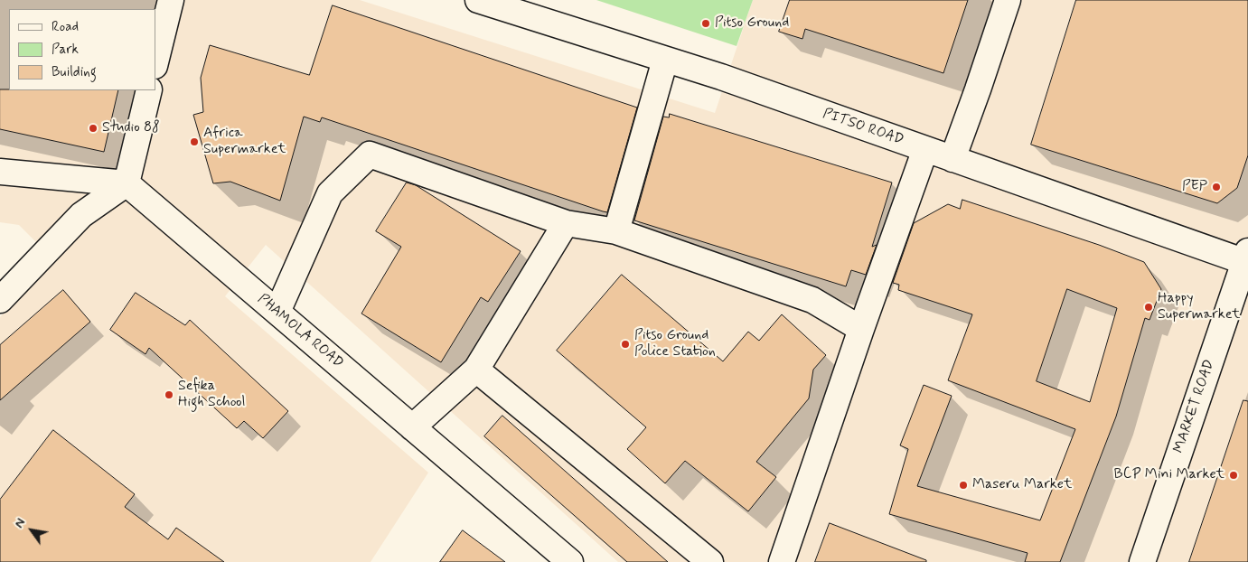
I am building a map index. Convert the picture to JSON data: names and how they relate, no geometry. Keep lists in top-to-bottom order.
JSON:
{
  "streets": {
    "street": ["PITSO ROAD", "PHAMOLA ROAD", "MARKET ROAD"]
  },
  "crossings": [
    ["PITSO ROAD", "MARKET ROAD"]
  ],
  "places": [
    "Pitso Ground",
    "Studio 88",
    "Africa Supermarket",
    "PEP",
    "Happy Supermarket",
    "Pitso Ground Police Station",
    "Sefika High School",
    "BCP Mini Market",
    "Maseru Market"
  ],
  "legend": ["Road", "Park", "Building"],
  "north": "top left"
}
